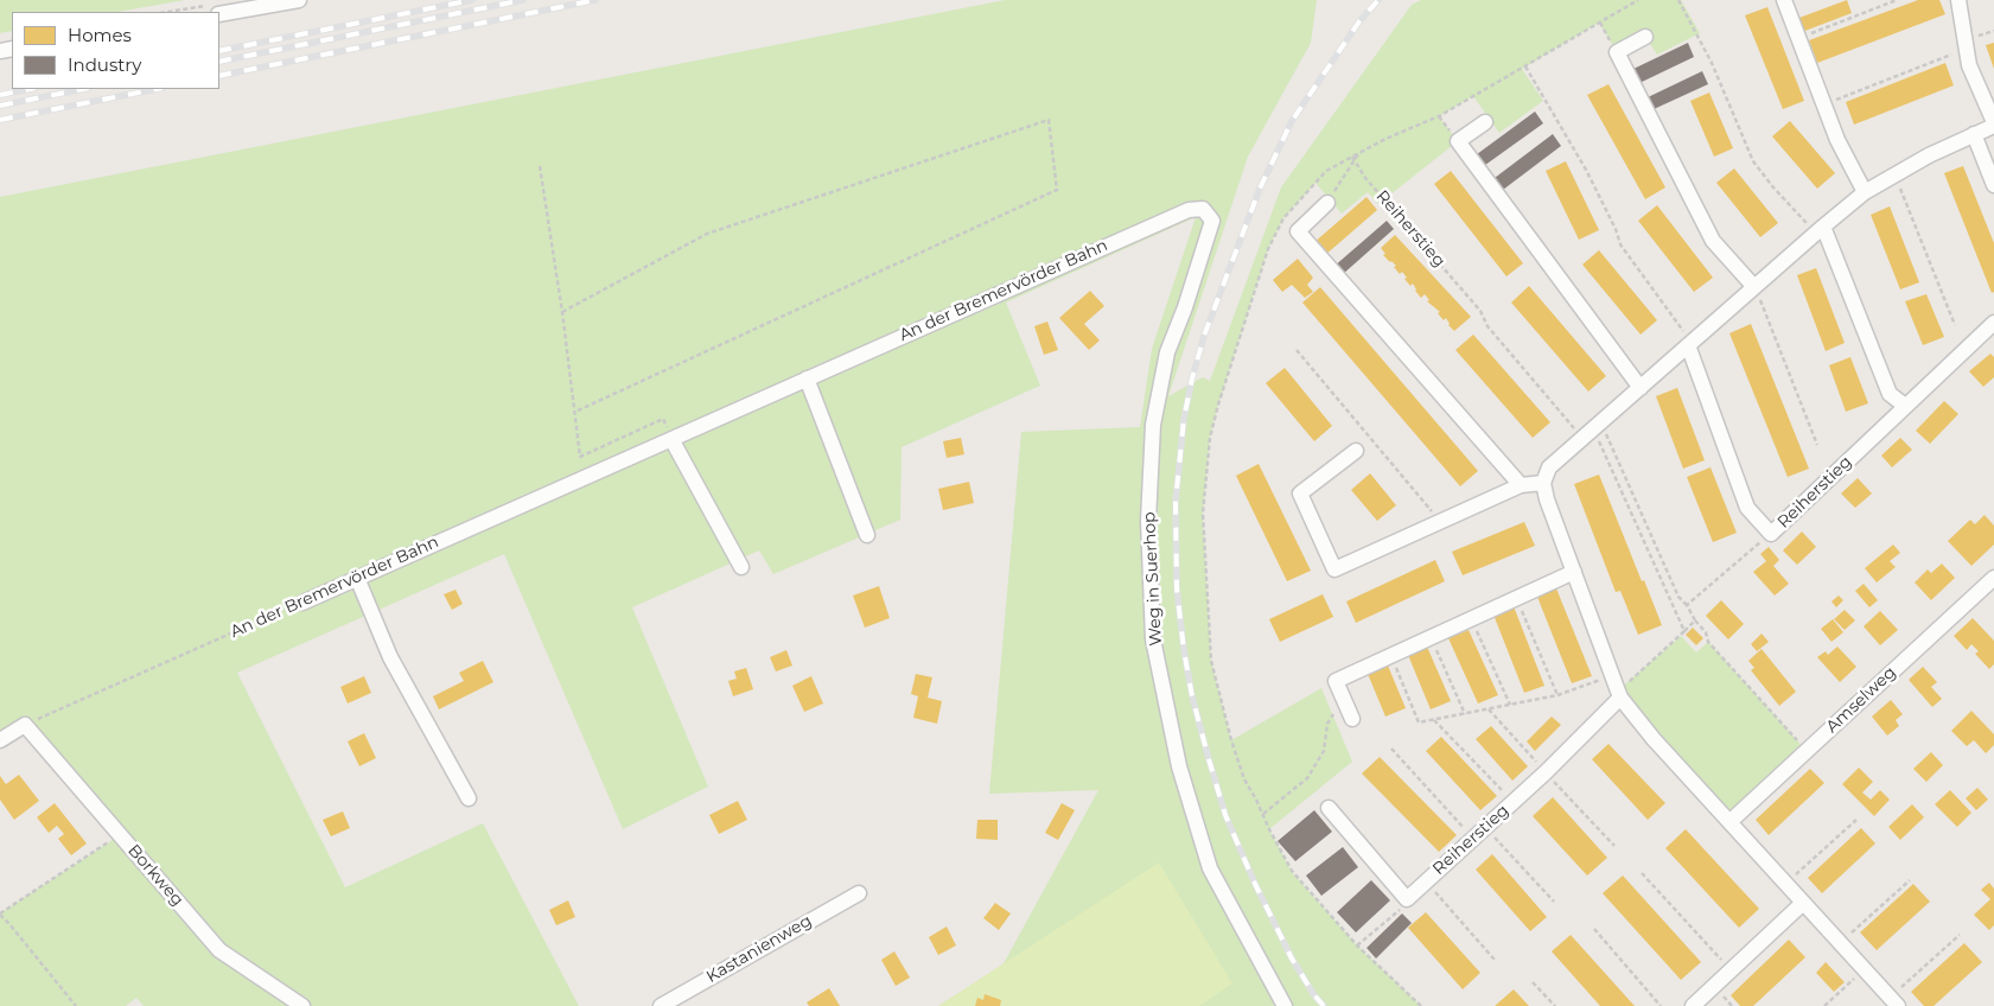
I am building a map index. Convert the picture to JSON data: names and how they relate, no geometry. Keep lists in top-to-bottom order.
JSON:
{
  "streets": {
    "street": [
      "Reiherstieg",
      "An der Bremervörder Bahn",
      "Weg in Suerhop",
      "Amselweg",
      "Borkweg",
      "Kastanienweg"
    ]
  },
  "crossings": [
    ["An der Bremervörder Bahn", "Weg in Suerhop"],
    ["An der Bremervörder Bahn", "Borkweg"]
  ],
  "legend": ["Homes", "Industry"]
}
